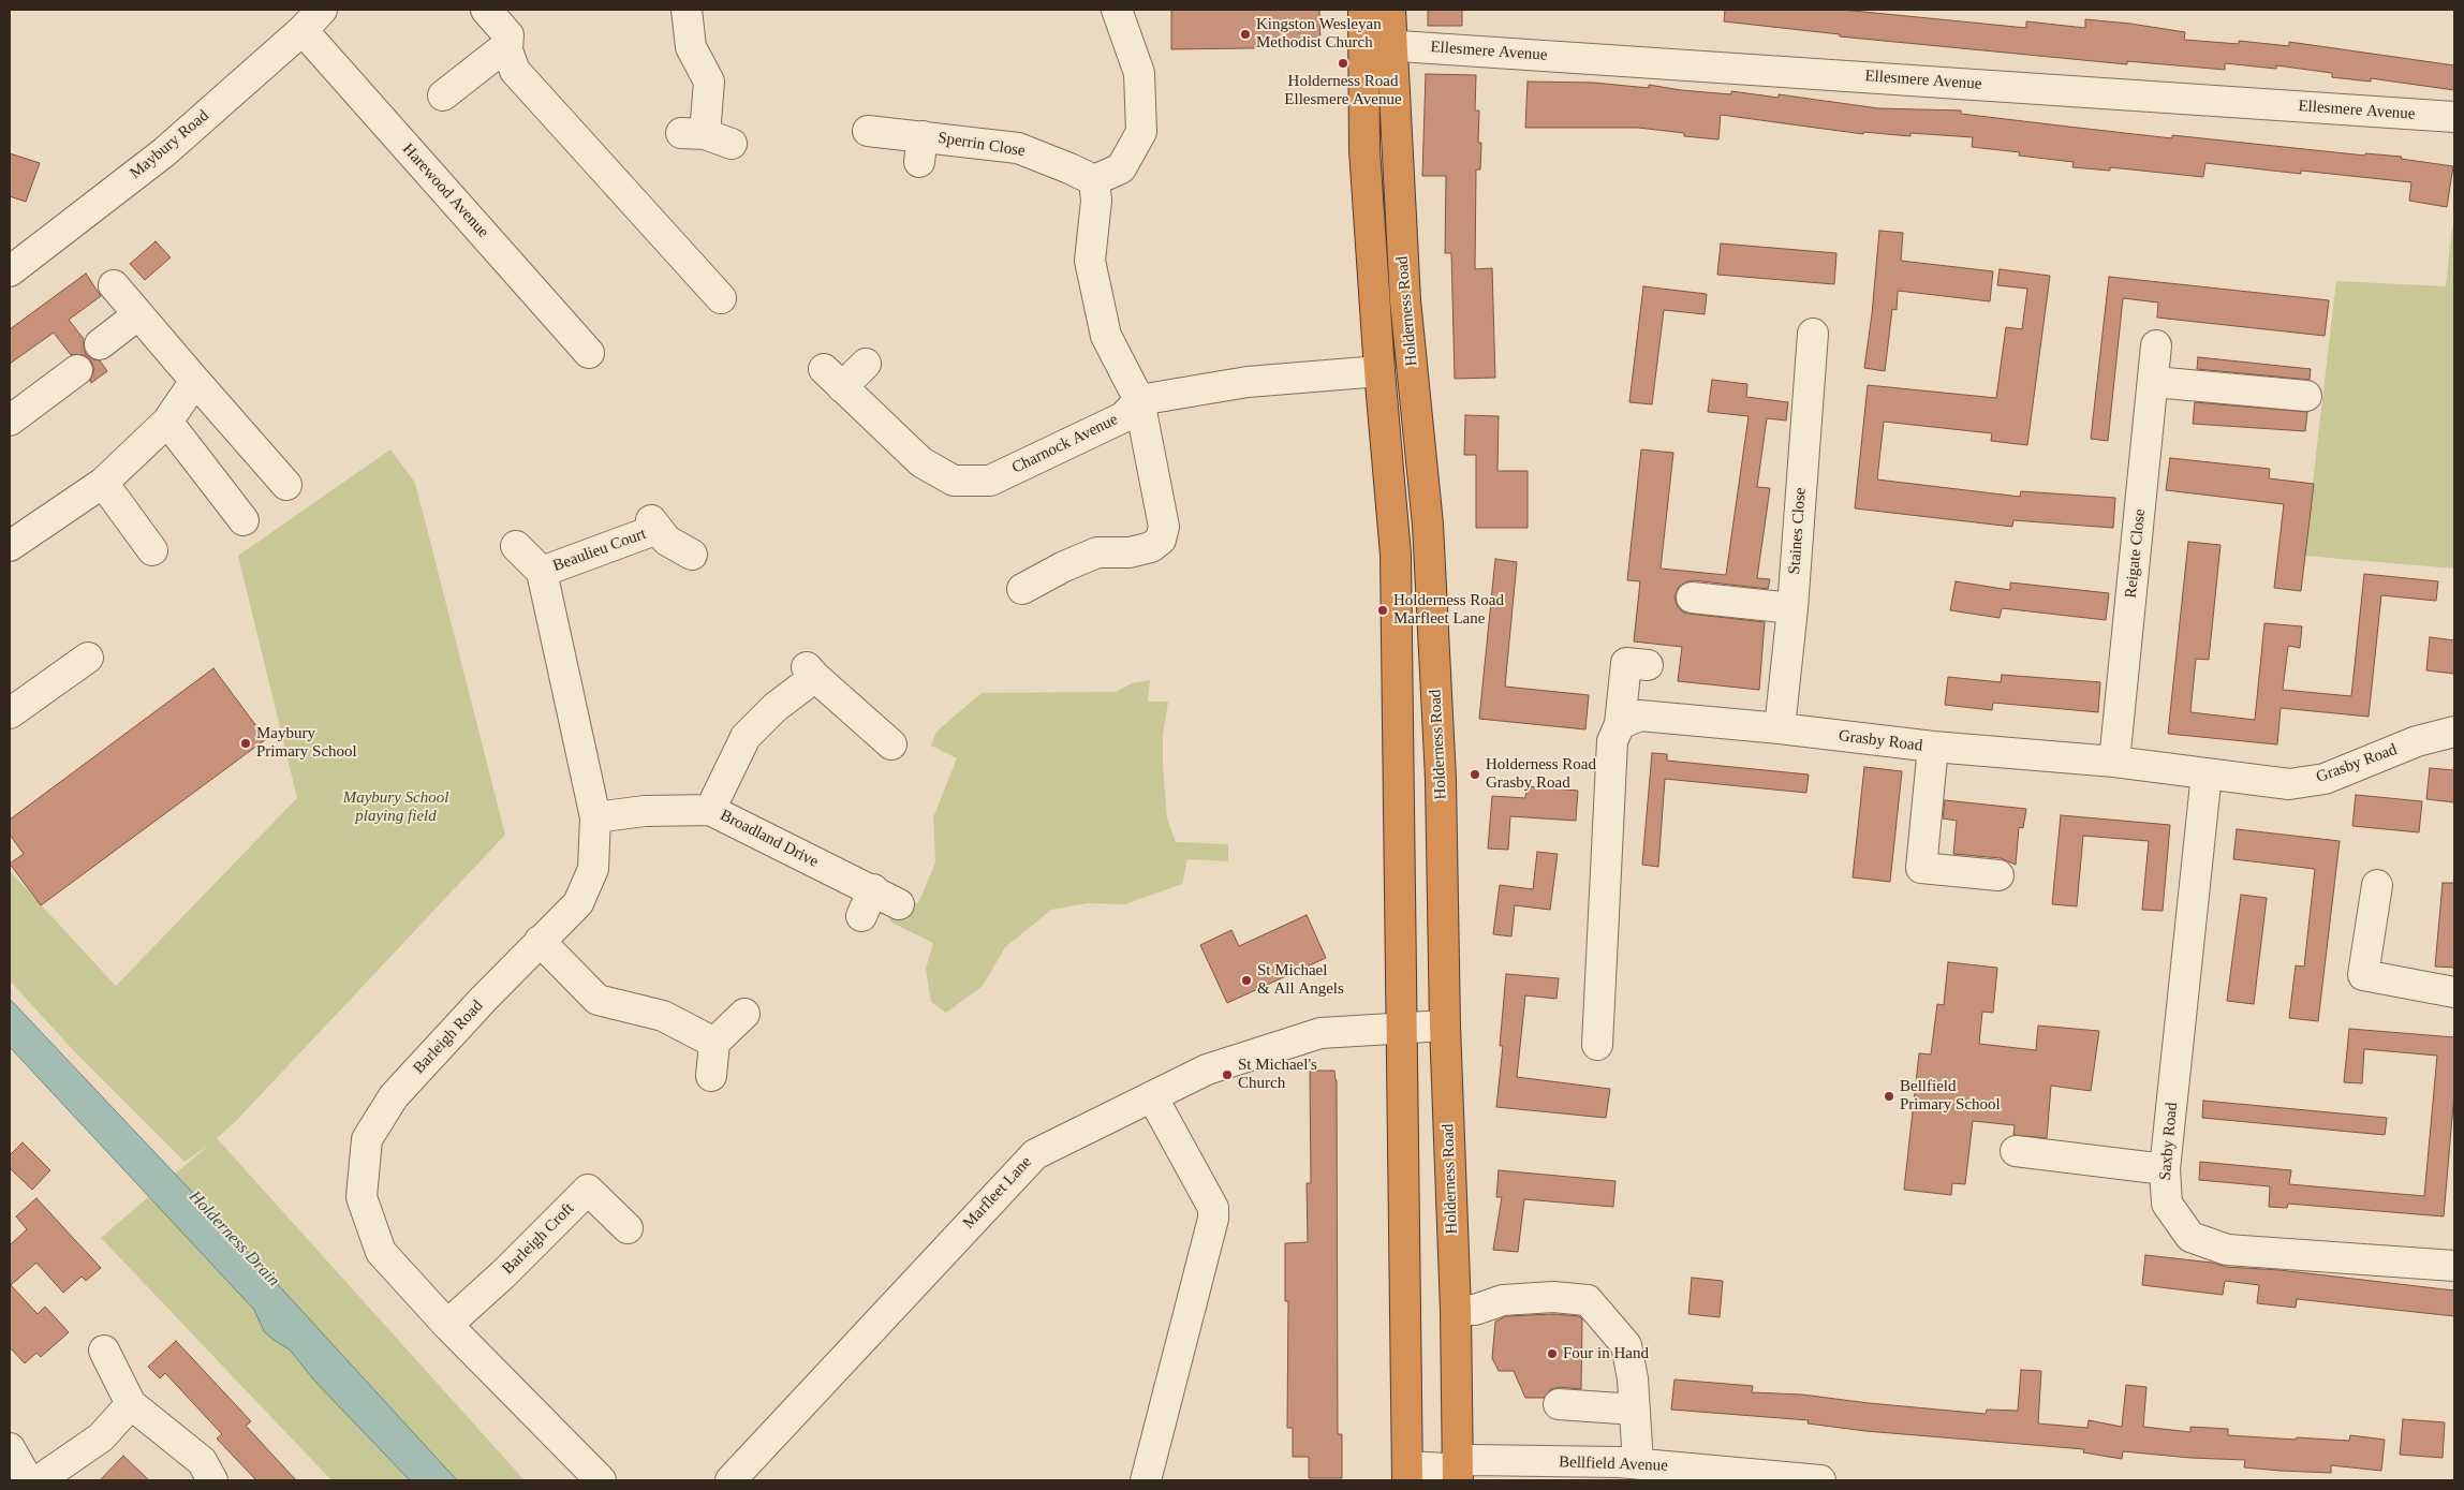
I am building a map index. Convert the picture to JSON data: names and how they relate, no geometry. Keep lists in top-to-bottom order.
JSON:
{
  "streets": {
    "highway": ["Holderness Road"],
    "street": [
      "Ellesmere Avenue",
      "Maybury Road",
      "Sperrin Close",
      "Harewood Avenue",
      "Charnock Avenue",
      "Staines Close",
      "Beaulieu Court",
      "Reigate Close",
      "Grasby Road",
      "Broadland Drive",
      "Barleigh Road",
      "Saxby Road",
      "Marfleet Lane",
      "Barleigh Croft",
      "Bellfield Avenue"
    ]
  },
  "crossings": [
    ["Ellesmere Avenue", "Holderness Road"],
    ["Maybury Road", "Harewood Avenue"],
    ["Holderness Road", "Marfleet Lane"],
    ["Holderness Road", "Bellfield Avenue"],
    ["Staines Close", "Grasby Road"],
    ["Beaulieu Court", "Barleigh Road"],
    ["Reigate Close", "Grasby Road"],
    ["Grasby Road", "Saxby Road"],
    ["Broadland Drive", "Barleigh Road"],
    ["Barleigh Road", "Barleigh Croft"]
  ],
  "water": ["Holderness Drain"],
  "parks": ["Maybury School playing field"],
  "places": [
    "Kingston Wesleyan Methodist Church",
    "Holderness Road Ellesmere Avenue",
    "Holderness Road Marfleet Lane",
    "Maybury Primary School",
    "Holderness Road Grasby Road",
    "St Michael & All Angels",
    "St Michael's Church",
    "Bellfield Primary School",
    "Four in Hand"
  ]
}
